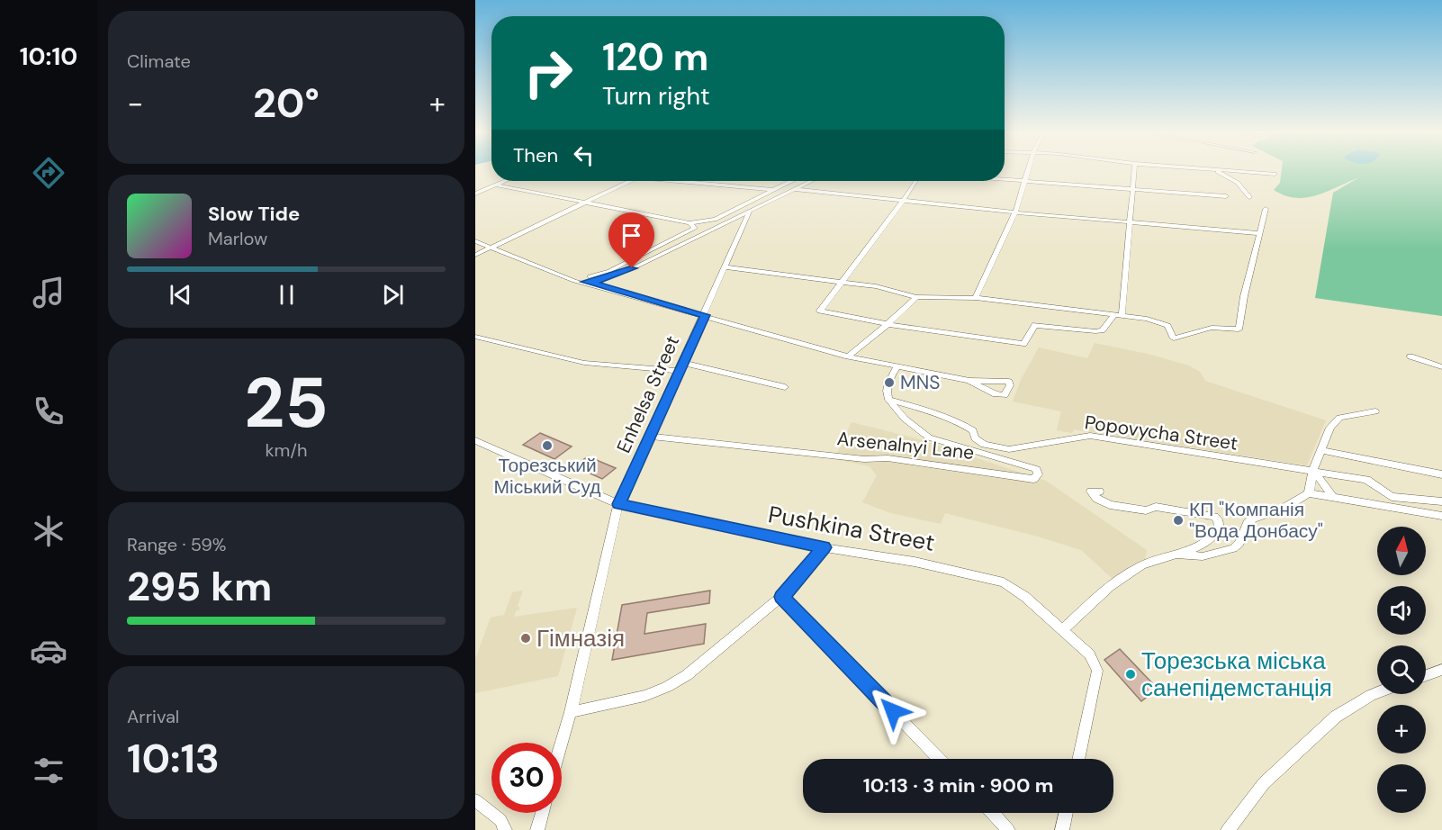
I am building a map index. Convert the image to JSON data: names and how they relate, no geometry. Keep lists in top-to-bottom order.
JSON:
{
  "streets": {
    "street": [
      "Enhelsa Street",
      "Popovycha Street",
      "Arsenalnyi Lane",
      "Pushkina Street"
    ]
  },
  "crossings": [
    ["Enhelsa Street", "Arsenalnyi Lane"],
    ["Enhelsa Street", "Pushkina Street"],
    ["Popovycha Street", "Arsenalnyi Lane"]
  ],
  "places": [
    "MNS",
    "Торезський Міський Суд",
    "КП \"Компанія \"Вода Донбасу\"",
    "Гімназія",
    "Торезська міська санепідемстанція"
  ],
  "north": "top",
  "page": {
    "tabs": "10:10",
    "tile": [
      "Climate",
      ["25", "km/h"],
      ["Range · 59%", "295 km"],
      ["Arrival", "10:13"]
    ],
    "turn": ["120 m", "Turn right"],
    "heat": ["−", "20°", "+"],
    "then": "Then",
    "song": ["Slow Tide", "Marlow"],
    "map_buttons": ["+", "−"],
    "limit": "30",
    "trip": "10:13 · 3 min · 900 m"
  }
}
